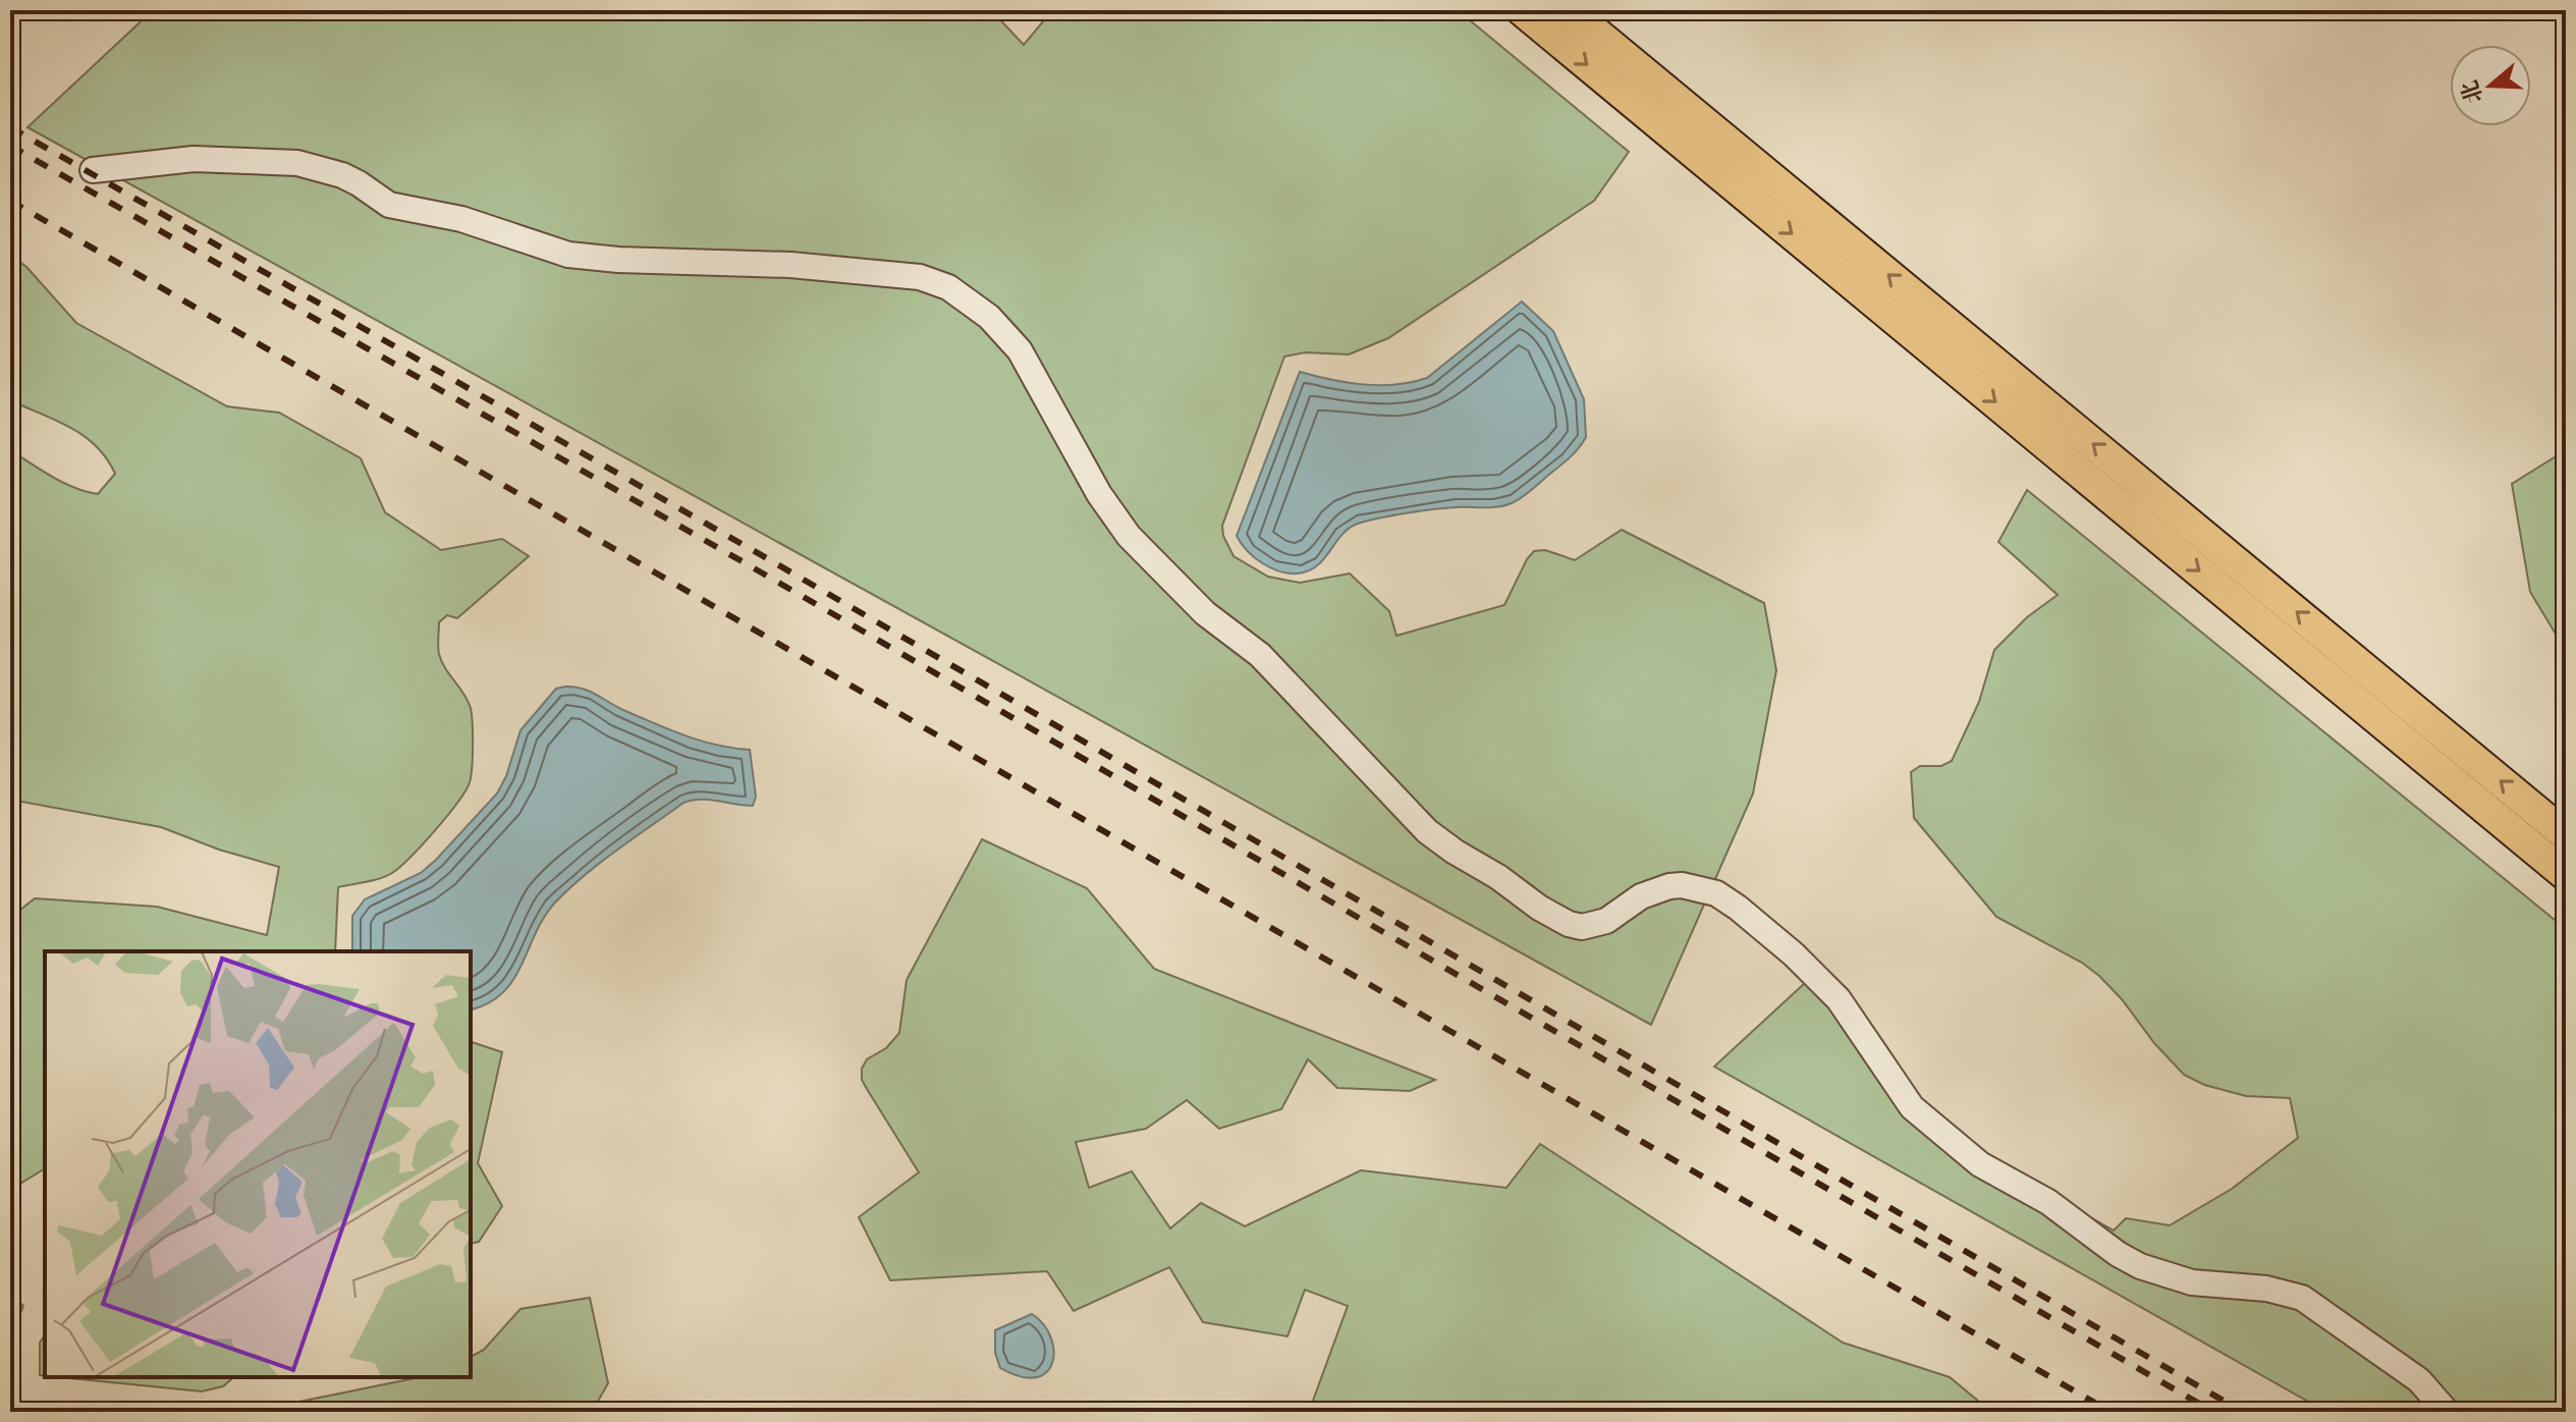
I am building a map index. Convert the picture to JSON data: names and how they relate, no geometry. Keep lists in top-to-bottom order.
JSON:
{
  "north": "left"
}
